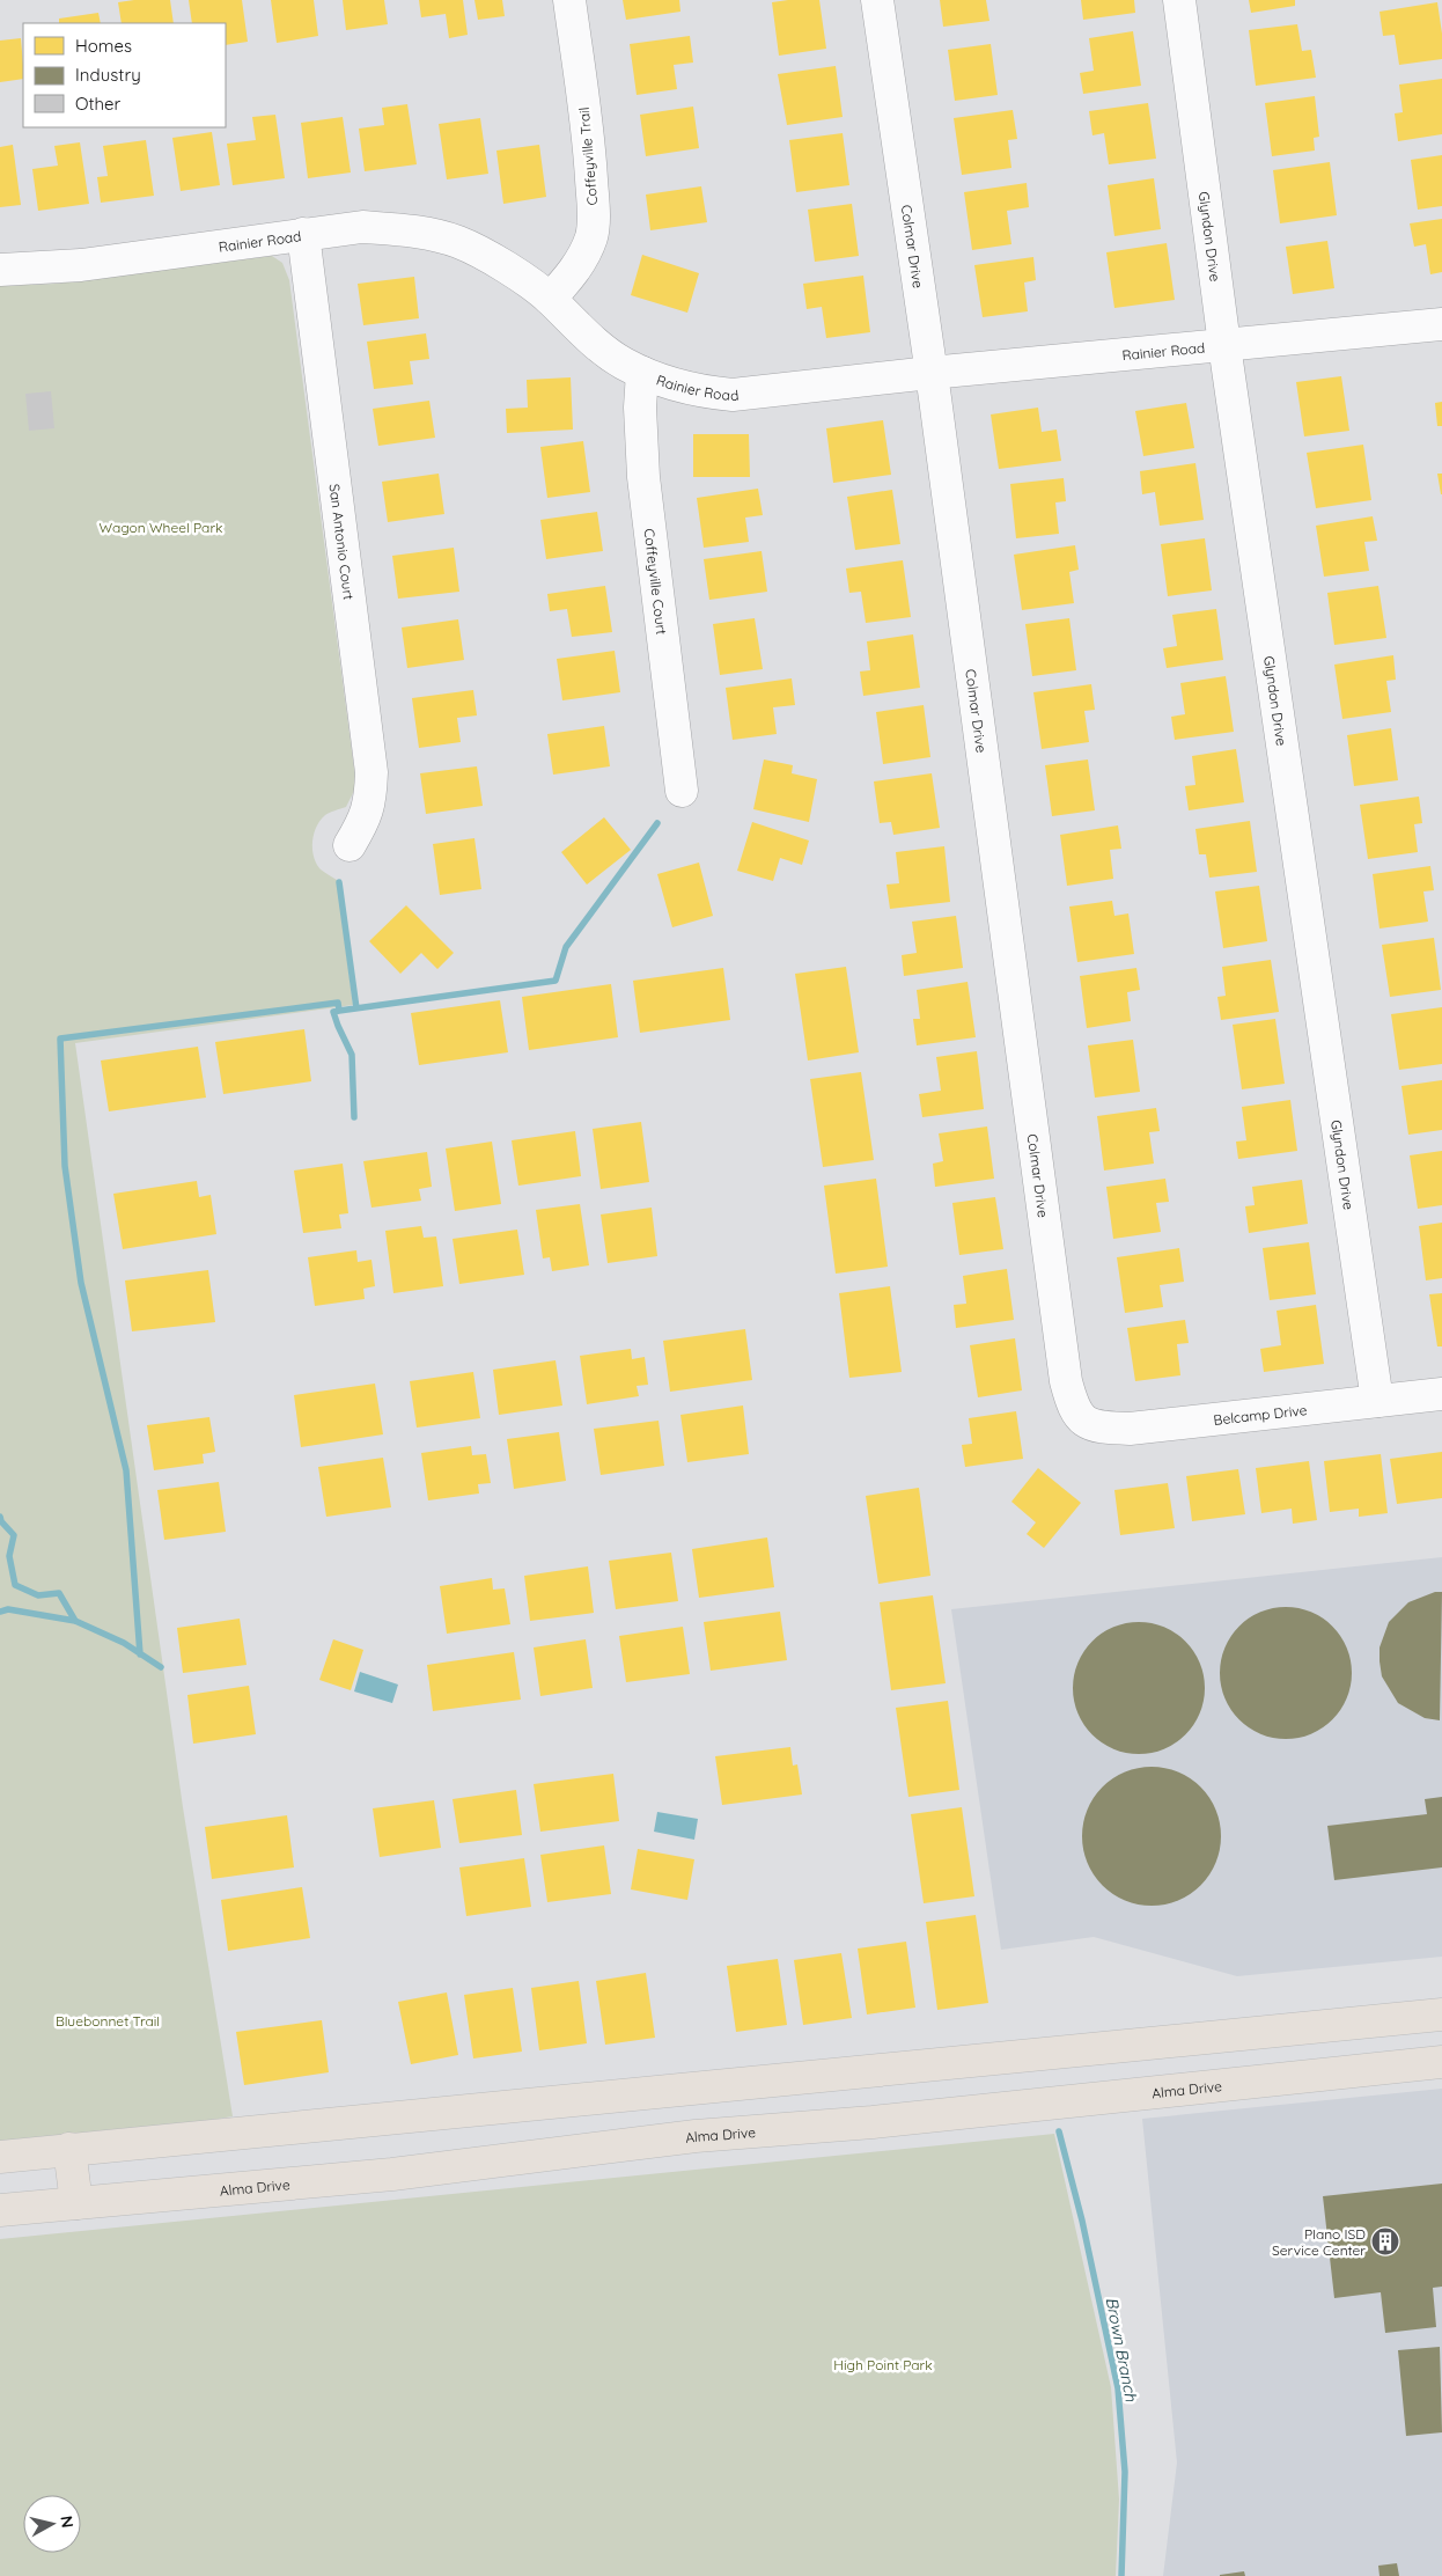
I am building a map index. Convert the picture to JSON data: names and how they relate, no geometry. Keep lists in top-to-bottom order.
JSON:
{
  "streets": {
    "main road": ["Alma Drive"],
    "street": [
      "Coffeyville Trail",
      "Glyndon Drive",
      "Rainier Road",
      "Colmar Drive",
      "San Antonio Court",
      "Coffeyville Court",
      "Belcamp Drive"
    ]
  },
  "crossings": [
    ["Coffeyville Trail", "Rainier Road"],
    ["Glyndon Drive", "Rainier Road"],
    ["Glyndon Drive", "Belcamp Drive"],
    ["Rainier Road", "Colmar Drive"],
    ["Rainier Road", "San Antonio Court"],
    ["Rainier Road", "Coffeyville Court"],
    ["Colmar Drive", "Belcamp Drive"]
  ],
  "water": ["Brown Branch"],
  "parks": ["Wagon Wheel Park", "Bluebonnet Trail", "High Point Park"],
  "places": {
    "building": ["Plano ISD Service Center"]
  },
  "legend": ["Homes", "Industry", "Other"],
  "north": "right"
}
